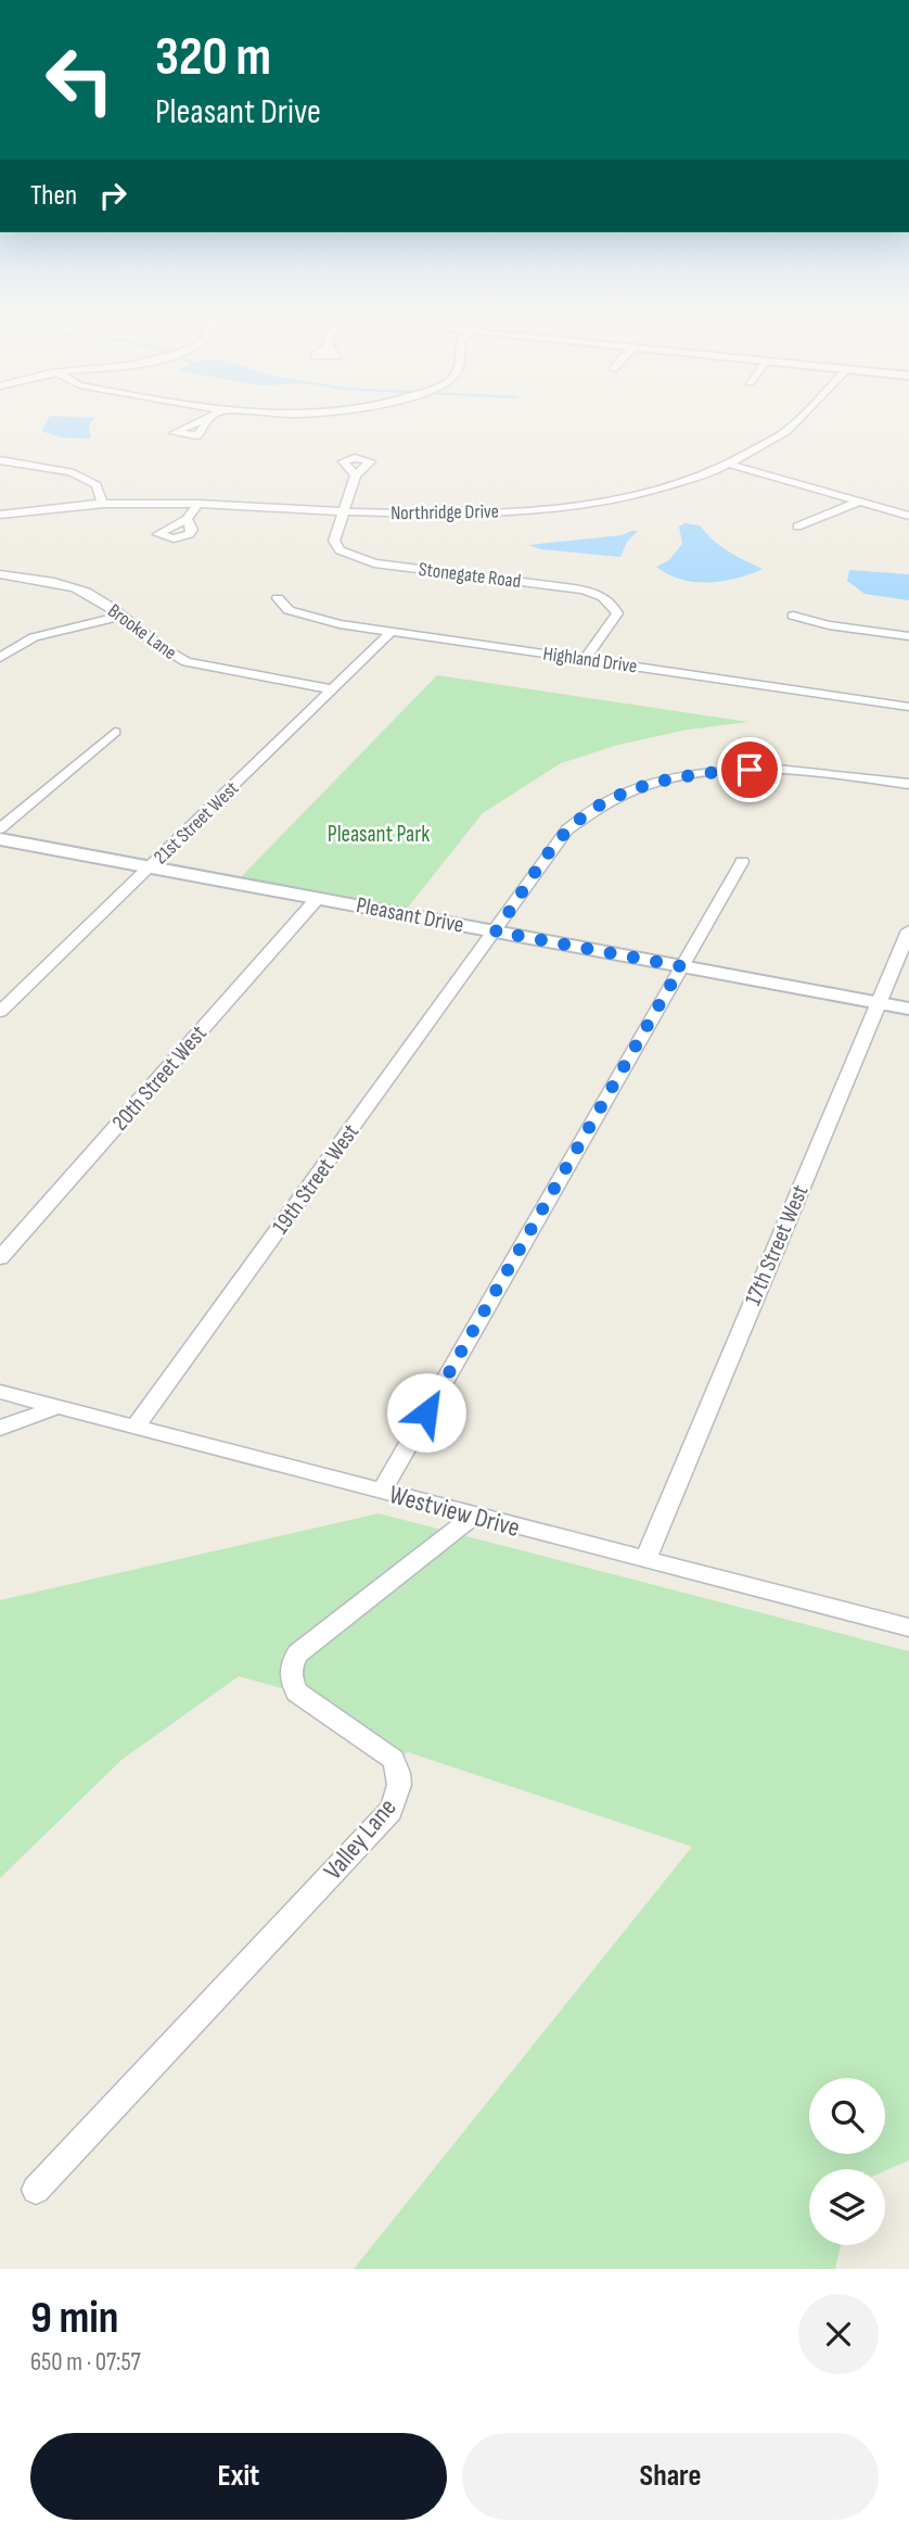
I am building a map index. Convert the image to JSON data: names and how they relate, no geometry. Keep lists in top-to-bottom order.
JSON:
{
  "streets": {
    "street": [
      "Northridge Drive",
      "Stonegate Road",
      "Brooke Lane",
      "Highland Drive",
      "21st Street West",
      "Pleasant Drive",
      "20th Street West",
      "19th Street West",
      "17th Street West",
      "Westview Drive",
      "Valley Lane"
    ]
  },
  "crossings": [
    ["Northridge Drive", "Stonegate Road"],
    ["Stonegate Road", "Highland Drive"],
    ["Brooke Lane", "21st Street West"],
    ["Highland Drive", "21st Street West"],
    ["21st Street West", "Pleasant Drive"],
    ["Pleasant Drive", "20th Street West"],
    ["Pleasant Drive", "19th Street West"],
    ["Pleasant Drive", "17th Street West"],
    ["19th Street West", "Westview Drive"],
    ["17th Street West", "Westview Drive"],
    ["Westview Drive", "Valley Lane"]
  ],
  "parks": ["Pleasant Park"],
  "page": {
    "turn": ["320 m", "Pleasant Drive"],
    "then": "Then",
    "heading": ["9 min", "650 m · 07:57"],
    "buttons": ["Exit", "Share"]
  }
}
